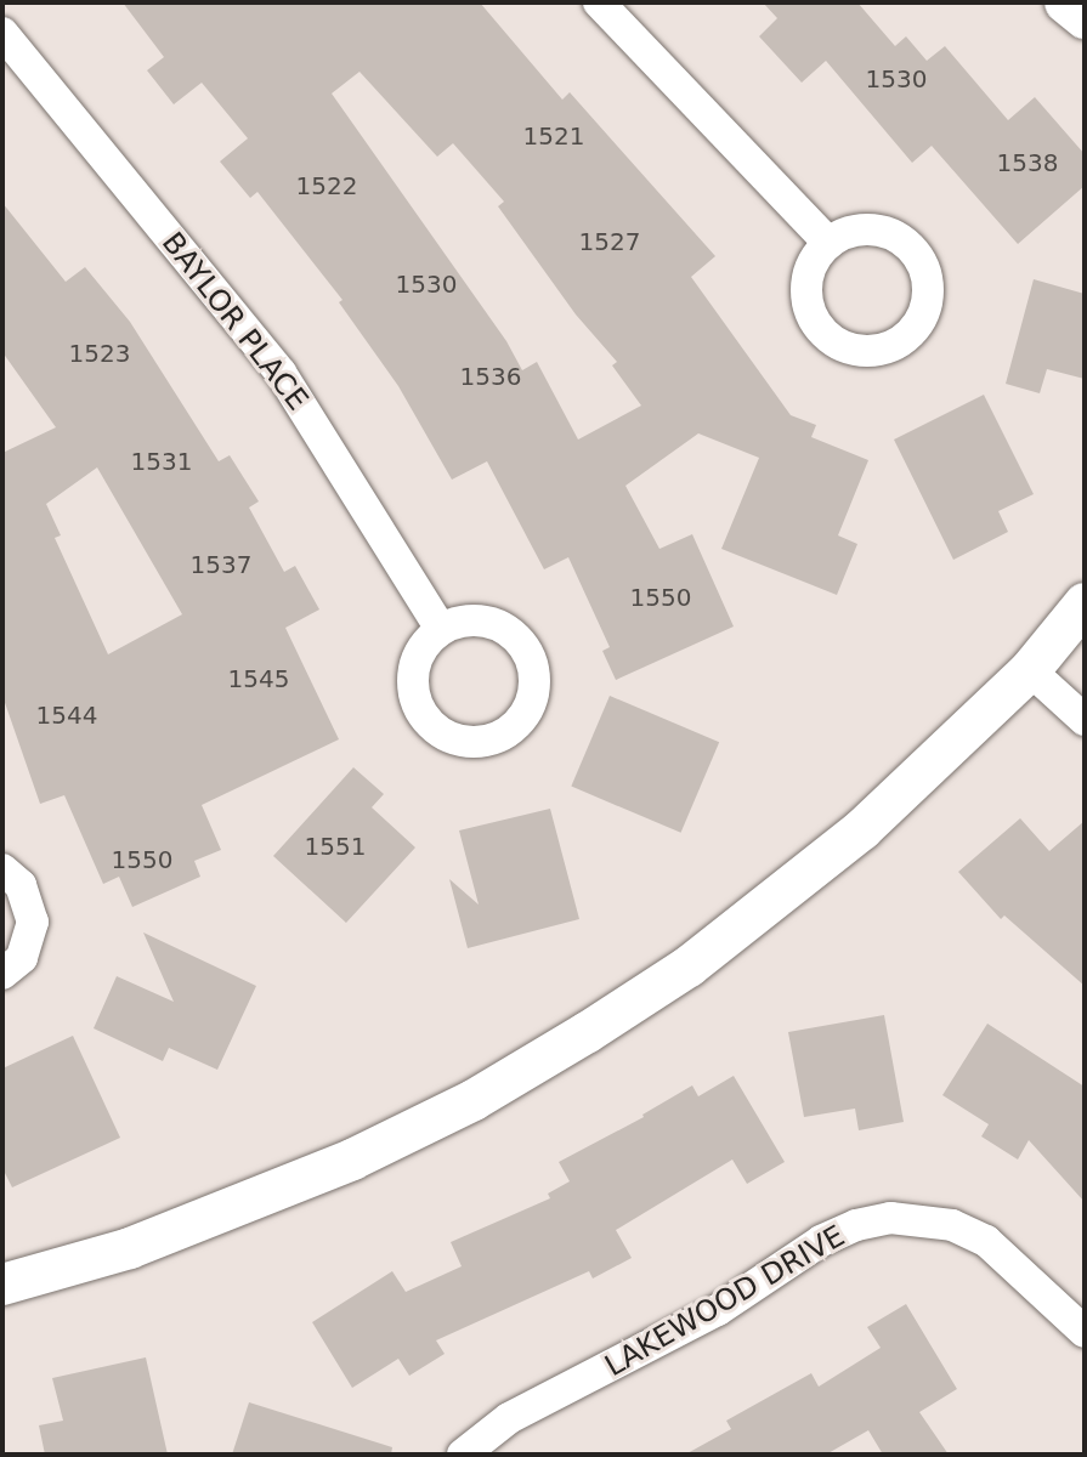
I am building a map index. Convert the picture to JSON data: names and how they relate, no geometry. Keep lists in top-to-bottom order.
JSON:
{
  "streets": {
    "street": ["BAYLOR PLACE", "LAKEWOOD DRIVE"]
  },
  "house_numbers": [
    "1530",
    "1521",
    "1538",
    "1522",
    "1527",
    "1530",
    "1523",
    "1536",
    "1531",
    "1537",
    "1550",
    "1545",
    "1544",
    "1551",
    "1550"
  ]
}
